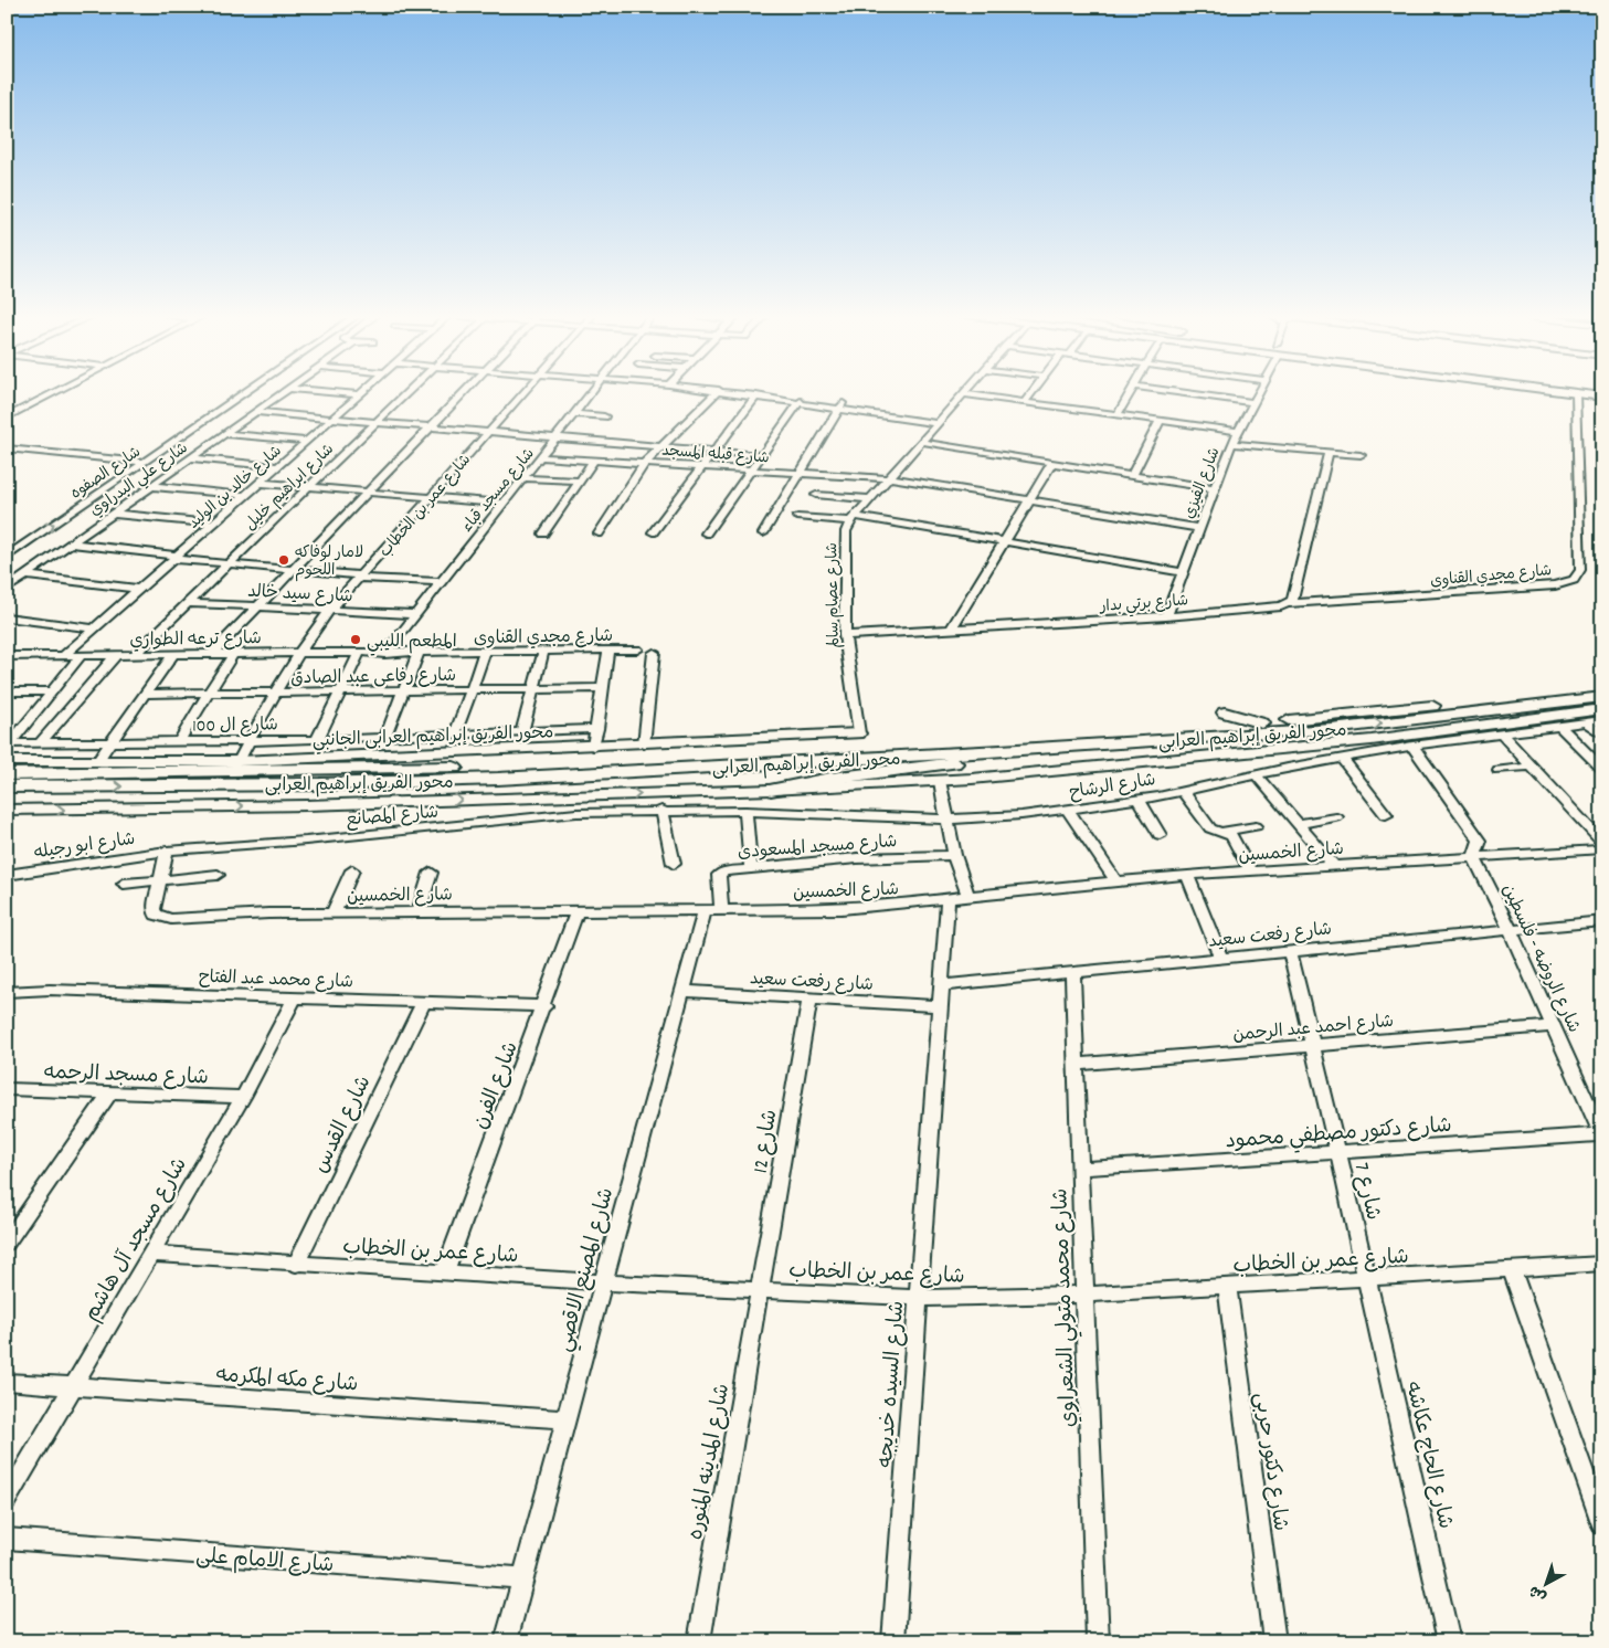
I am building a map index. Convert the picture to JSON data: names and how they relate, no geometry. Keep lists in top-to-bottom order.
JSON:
{
  "streets": {
    "main road": ["محور الفريق إبراهيم العرابى"],
    "street": [
      "شارع قبله المسجد",
      "شارع الصفوه",
      "شارع علي البدراوي",
      "شارع الفيزي",
      "شارع خالد بن الوليد",
      "شارع ابراهيم خليل",
      "شارع مسجد قباء",
      "شارع عمر بن الخطاب",
      "شارع مجدي القناوى",
      "شارع سيد خالد",
      "شارع عصام سالم",
      "شارع برتي بدار",
      "شارع ترعه الطواري",
      "شارع رفاعى عبد الصادق",
      "شارع ال 100",
      "محور الفريق إبراهيم العرابى الجانبي",
      "شارع الرشاح",
      "شارع المصانع",
      "شارع ابو رجيله",
      "شارع مسجد المسعودى",
      "شارع الخمسين",
      "شارع رفعت سعيد",
      "شارع الروضه - فلسطين",
      "شارع محمد عبد الفتاح",
      "شارع احمد عبد الرحمن",
      "شارع مسجد الرحمه",
      "شارع الفرن",
      "شارع القدس",
      "شارع دكتور مصطفي محمود",
      "شارع 12",
      "شارع 7",
      "شارع مسجد آل هاشم",
      "شارع المصنع الاقصي",
      "شارع محمد متولي الشعراوي",
      "شارع مكه المكرمه",
      "شارع السيده خديجه",
      "شارع الحاج عكاشه",
      "شارع المدينه المنوره",
      "شارع دكتور حربى",
      "شارع الامام على"
    ]
  },
  "crossings": [
    ["شارع قبله المسجد", "شارع الفيزي"],
    ["شارع قبله المسجد", "شارع مسجد قباء"],
    ["شارع الفيزي", "شارع برتي بدار"],
    ["شارع خالد بن الوليد", "شارع ترعه الطواري"],
    ["شارع ابراهيم خليل", "شارع سيد خالد"],
    ["شارع ابراهيم خليل", "شارع ترعه الطواري"],
    ["شارع مسجد قباء", "شارع مجدي القناوى"],
    ["شارع مسجد قباء", "شارع سيد خالد"],
    ["شارع مسجد قباء", "شارع ترعه الطواري"],
    ["شارع عمر بن الخطاب", "شارع سيد خالد"],
    ["شارع عمر بن الخطاب", "شارع ترعه الطواري"],
    ["شارع عمر بن الخطاب", "شارع رفاعى عبد الصادق"],
    ["شارع عمر بن الخطاب", "شارع ال 100"],
    ["شارع عمر بن الخطاب", "محور الفريق إبراهيم العرابى الجانبي"],
    ["شارع عمر بن الخطاب", "محور الفريق إبراهيم العرابى"],
    ["شارع عمر بن الخطاب", "شارع الفرن"],
    ["شارع عمر بن الخطاب", "شارع القدس"],
    ["شارع عمر بن الخطاب", "شارع 12"],
    ["شارع عمر بن الخطاب", "شارع 7"],
    ["شارع عمر بن الخطاب", "شارع مسجد آل هاشم"],
    ["شارع عمر بن الخطاب", "شارع المصنع الاقصي"],
    ["شارع عمر بن الخطاب", "شارع محمد متولي الشعراوي"],
    ["شارع عمر بن الخطاب", "شارع السيده خديجه"],
    ["شارع عمر بن الخطاب", "شارع الحاج عكاشه"],
    ["شارع عمر بن الخطاب", "شارع المدينه المنوره"],
    ["شارع عمر بن الخطاب", "شارع دكتور حربى"],
    ["شارع مجدي القناوى", "شارع برتي بدار"],
    ["شارع مجدي القناوى", "شارع ترعه الطواري"],
    ["شارع عصام سالم", "شارع برتي بدار"],
    ["شارع عصام سالم", "محور الفريق إبراهيم العرابى الجانبي"],
    ["محور الفريق إبراهيم العرابى الجانبي", "محور الفريق إبراهيم العرابى"],
    ["شارع الرشاح", "شارع المصانع"],
    ["شارع المصانع", "شارع ابو رجيله"],
    ["شارع المصانع", "شارع الخمسين"],
    ["شارع ابو رجيله", "شارع الخمسين"],
    ["شارع مسجد المسعودى", "شارع الخمسين"],
    ["شارع مسجد المسعودى", "شارع المصنع الاقصي"],
    ["شارع الخمسين", "شارع الروضه - فلسطين"],
    ["شارع الخمسين", "شارع الفرن"],
    ["شارع الخمسين", "شارع المصنع الاقصي"],
    ["شارع الخمسين", "شارع السيده خديجه"],
    ["شارع رفعت سعيد", "شارع الروضه - فلسطين"],
    ["شارع رفعت سعيد", "شارع 12"],
    ["شارع رفعت سعيد", "شارع 7"],
    ["شارع رفعت سعيد", "شارع المصنع الاقصي"],
    ["شارع رفعت سعيد", "شارع محمد متولي الشعراوي"],
    ["شارع رفعت سعيد", "شارع السيده خديجه"],
    ["شارع الروضه - فلسطين", "شارع احمد عبد الرحمن"],
    ["شارع الروضه - فلسطين", "شارع دكتور مصطفي محمود"],
    ["شارع محمد عبد الفتاح", "شارع الفرن"],
    ["شارع محمد عبد الفتاح", "شارع القدس"],
    ["شارع محمد عبد الفتاح", "شارع مسجد آل هاشم"],
    ["شارع احمد عبد الرحمن", "شارع 7"],
    ["شارع احمد عبد الرحمن", "شارع محمد متولي الشعراوي"],
    ["شارع مسجد الرحمه", "شارع مسجد آل هاشم"],
    ["شارع دكتور مصطفي محمود", "شارع 7"],
    ["شارع دكتور مصطفي محمود", "شارع محمد متولي الشعراوي"],
    ["شارع 12", "شارع المدينه المنوره"],
    ["شارع 7", "شارع الحاج عكاشه"],
    ["شارع مسجد آل هاشم", "شارع مكه المكرمه"],
    ["شارع المصنع الاقصي", "شارع مكه المكرمه"],
    ["شارع المصنع الاقصي", "شارع الامام على"]
  ],
  "places": ["لامار لوفاكه اللحوم", "المطعم الليبي"],
  "north": "bottom left"
}
